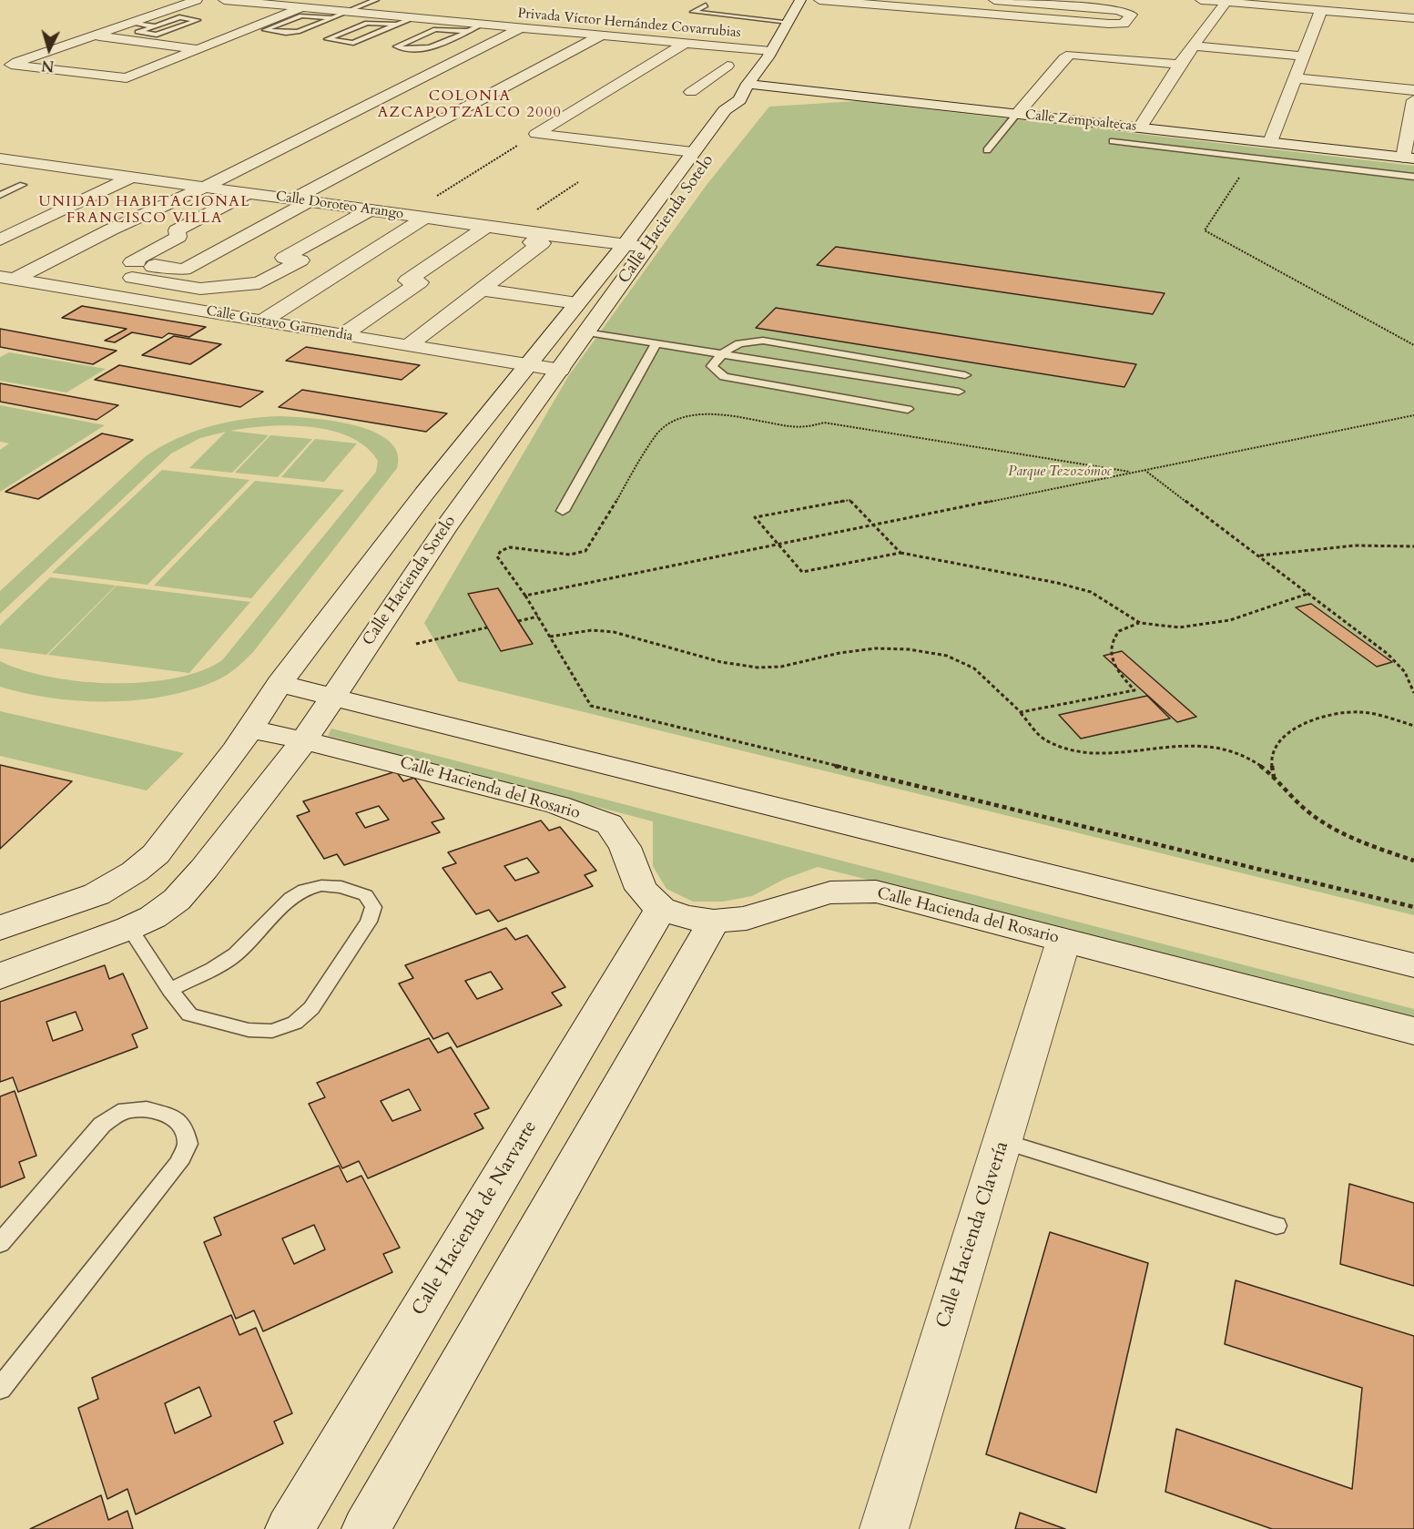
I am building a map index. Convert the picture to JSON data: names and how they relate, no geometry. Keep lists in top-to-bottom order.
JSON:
{
  "streets": {
    "street": [
      "Privada Víctor Hernández Covarrubias",
      "Calle Zempoaltecas",
      "Calle Doroteo Arango",
      "Calle Hacienda Sotelo",
      "Calle Gustavo Garmendia",
      "Calle Hacienda del Rosario",
      "Calle Hacienda de Narvarte",
      "Calle Hacienda Clavería"
    ]
  },
  "crossings": [
    ["Privada Víctor Hernández Covarrubias", "Calle Hacienda Sotelo"],
    ["Calle Zempoaltecas", "Calle Hacienda Sotelo"],
    ["Calle Doroteo Arango", "Calle Hacienda Sotelo"],
    ["Calle Hacienda Sotelo", "Calle Gustavo Garmendia"],
    ["Calle Hacienda Sotelo", "Calle Hacienda del Rosario"],
    ["Calle Hacienda del Rosario", "Calle Hacienda de Narvarte"],
    ["Calle Hacienda del Rosario", "Calle Hacienda Clavería"]
  ],
  "districts": ["COLONIA AZCAPOTZALCO 2000", "UNIDAD HABITACIONAL FRANCISCO VILLA"],
  "parks": ["Parque Tezozómoc"],
  "north": "bottom"
}
